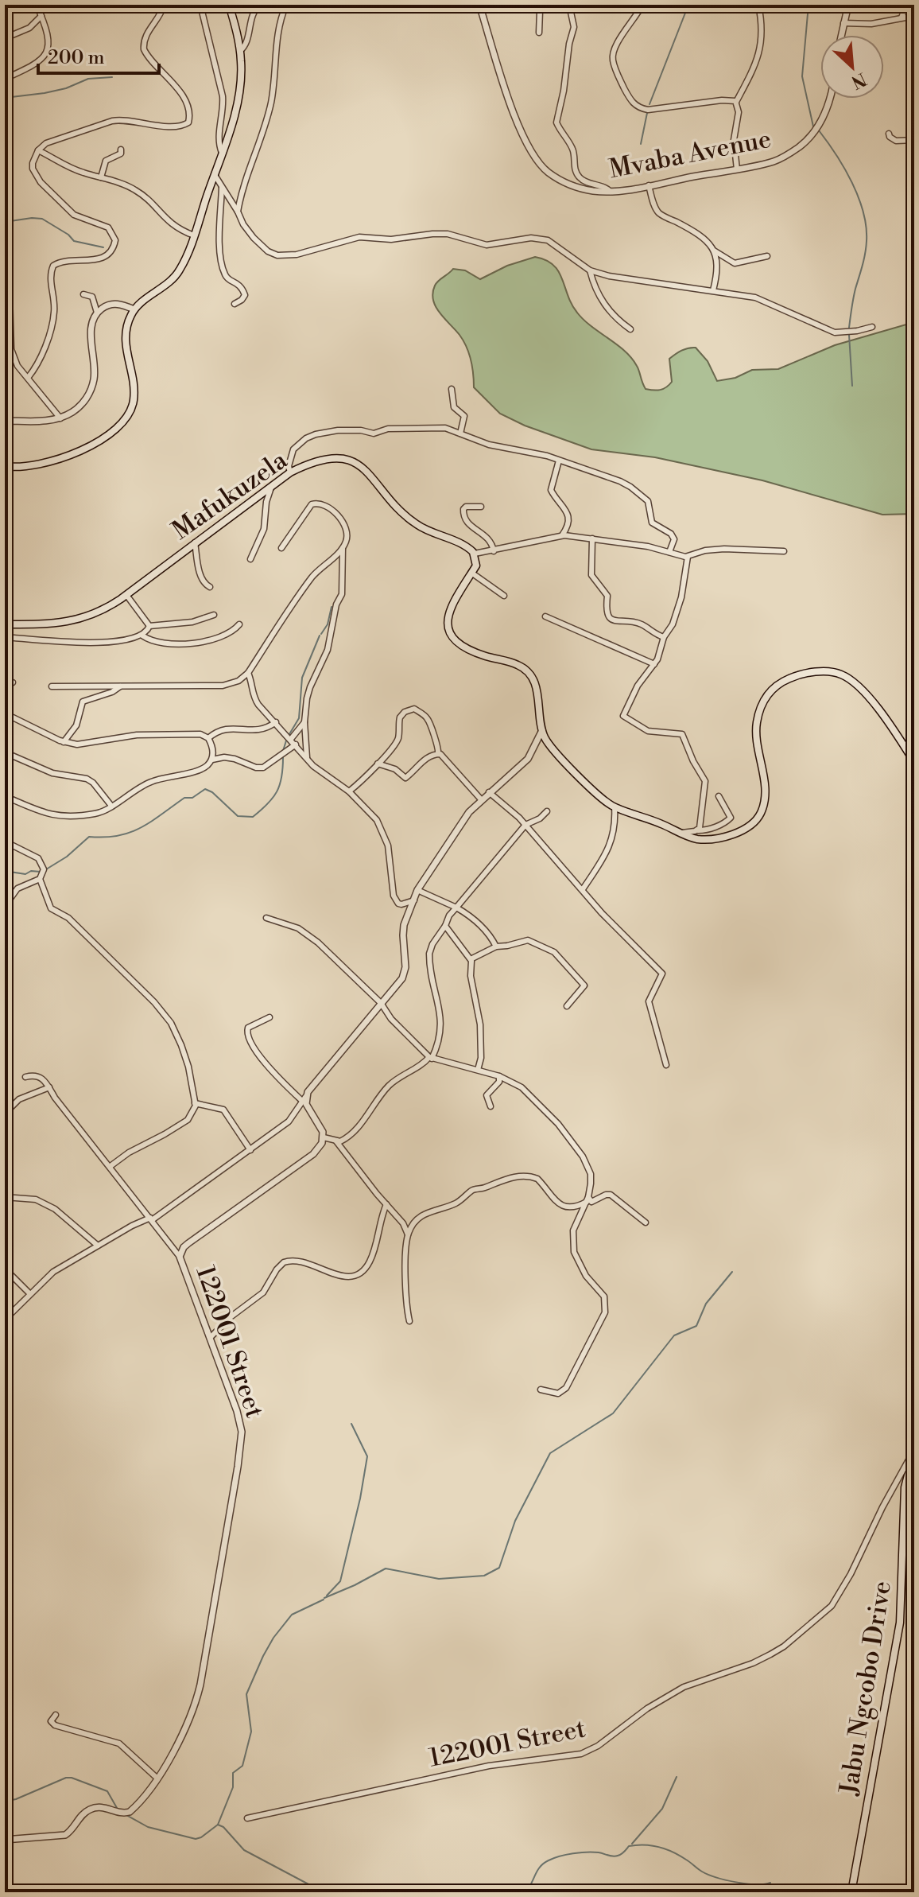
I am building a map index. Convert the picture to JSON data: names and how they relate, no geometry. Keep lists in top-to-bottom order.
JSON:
{
  "streets": {
    "main road": ["Mafukuzela", "Jabu Ngcobo Drive"],
    "street": ["Mvaba Avenue", "122001 Street"]
  },
  "crossings": [
    ["122001 Street", "Jabu Ngcobo Drive"]
  ],
  "scale_bar": "200 m",
  "north": "bottom right"
}
